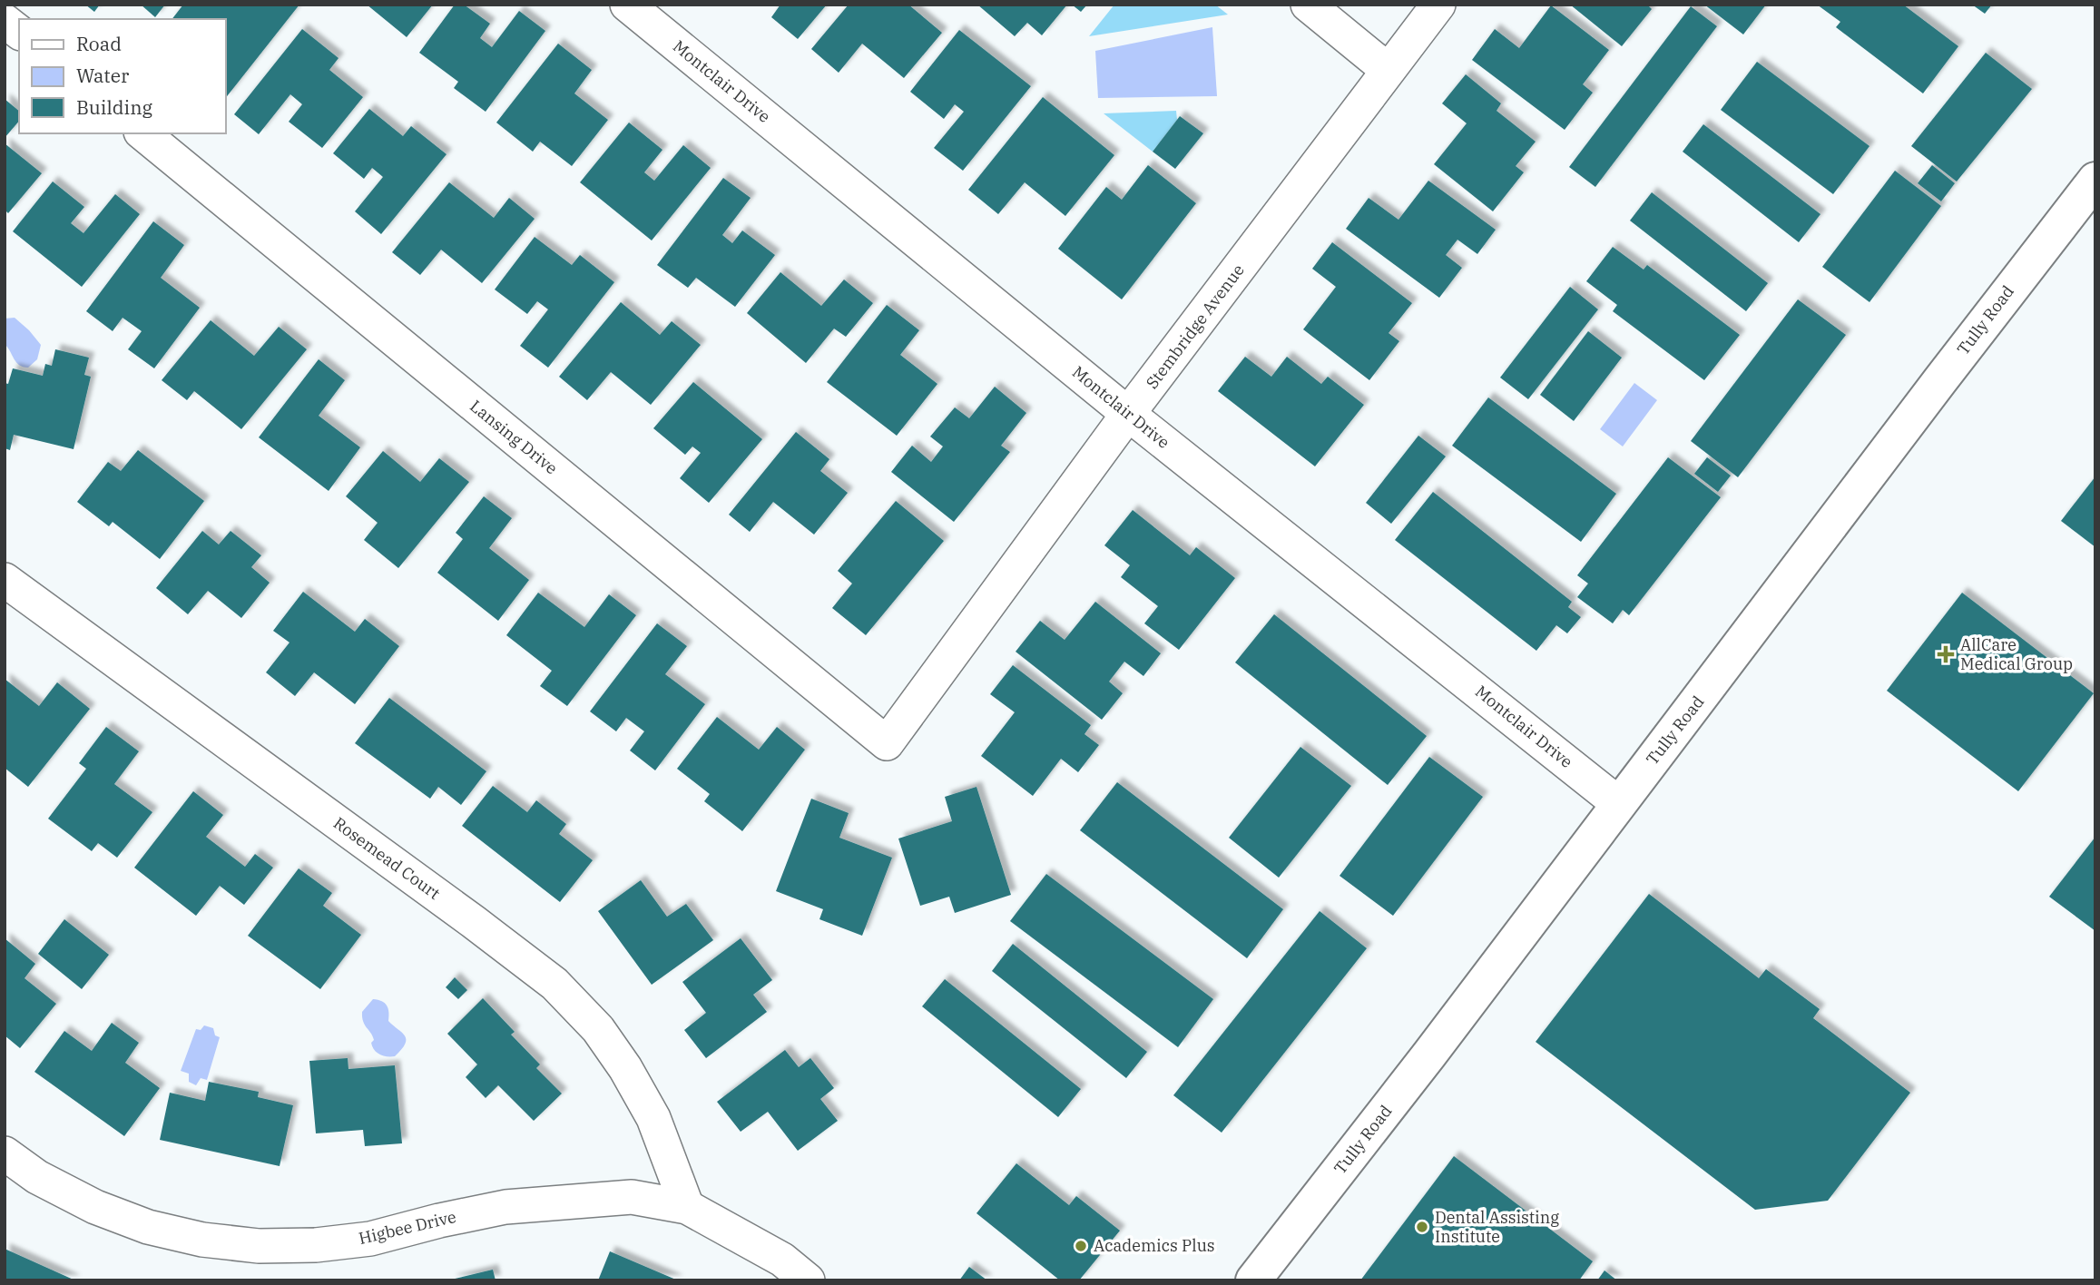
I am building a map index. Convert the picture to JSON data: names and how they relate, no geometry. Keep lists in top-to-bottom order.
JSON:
{
  "streets": {
    "main road": ["Tully Road"],
    "street": [
      "Montclair Drive",
      "Stembridge Avenue",
      "Lansing Drive",
      "Rosemead Court",
      "Higbee Drive"
    ]
  },
  "crossings": [
    ["Montclair Drive", "Tully Road"],
    ["Montclair Drive", "Stembridge Avenue"],
    ["Stembridge Avenue", "Lansing Drive"],
    ["Rosemead Court", "Higbee Drive"]
  ],
  "places": {
    "health": ["AllCare Medical Group"],
    "other": ["Dental Assisting Institute", "Academics Plus"]
  },
  "legend": ["Road", "Water", "Building"]
}
